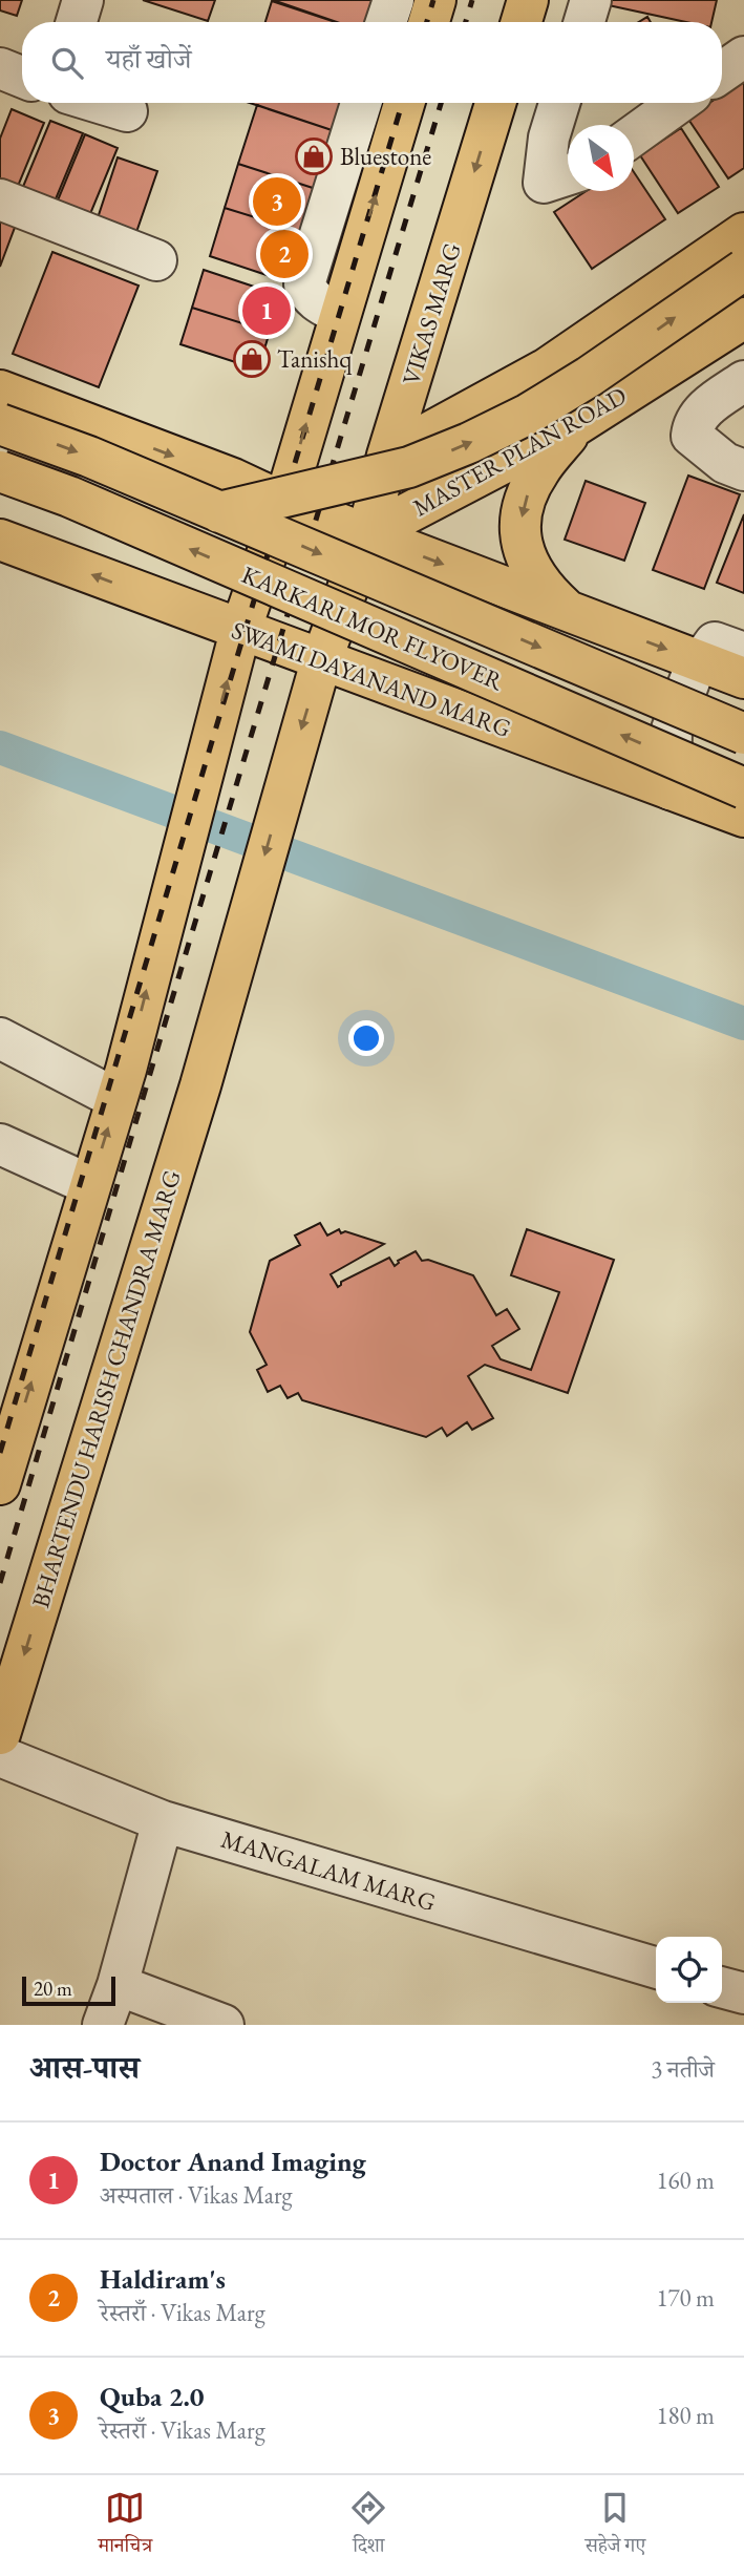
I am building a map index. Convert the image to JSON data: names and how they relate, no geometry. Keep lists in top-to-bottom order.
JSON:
{
  "streets": {
    "main road": [
      "VIKAS MARG",
      "MASTER PLAN ROAD",
      "KARKARI MOR FLYOVER",
      "SWAMI DAYANAND MARG",
      "BHARTENDU HARISH CHANDRA MARG"
    ],
    "street": ["MANGALAM MARG"]
  },
  "crossings": [
    ["VIKAS MARG", "MASTER PLAN ROAD"],
    ["SWAMI DAYANAND MARG", "BHARTENDU HARISH CHANDRA MARG"]
  ],
  "places": {
    "shop": ["Bluestone", "Tanishq"]
  },
  "scale_bar": "20 m",
  "north": "bottom right",
  "page": {
    "search": "यहाँ खोजें",
    "pins": ["3", "2", "1"],
    "scale": "20 m",
    "heading": ["आस-पास", "3 नतीजे"],
    "list": [
      {
        "mark": "1",
        "name": "Doctor Anand Imaging",
        "note": "अस्पताल · Vikas Marg",
        "value": "160 m"
      },
      {
        "mark": "2",
        "name": "Haldiram's",
        "note": "रेस्तराँ · Vikas Marg",
        "value": "170 m"
      },
      {
        "mark": "3",
        "name": "Quba 2.0",
        "note": "रेस्तराँ · Vikas Marg",
        "value": "180 m"
      }
    ],
    "nav": ["मानचित्र", "दिशा", "सहेजे गए"]
  }
}
